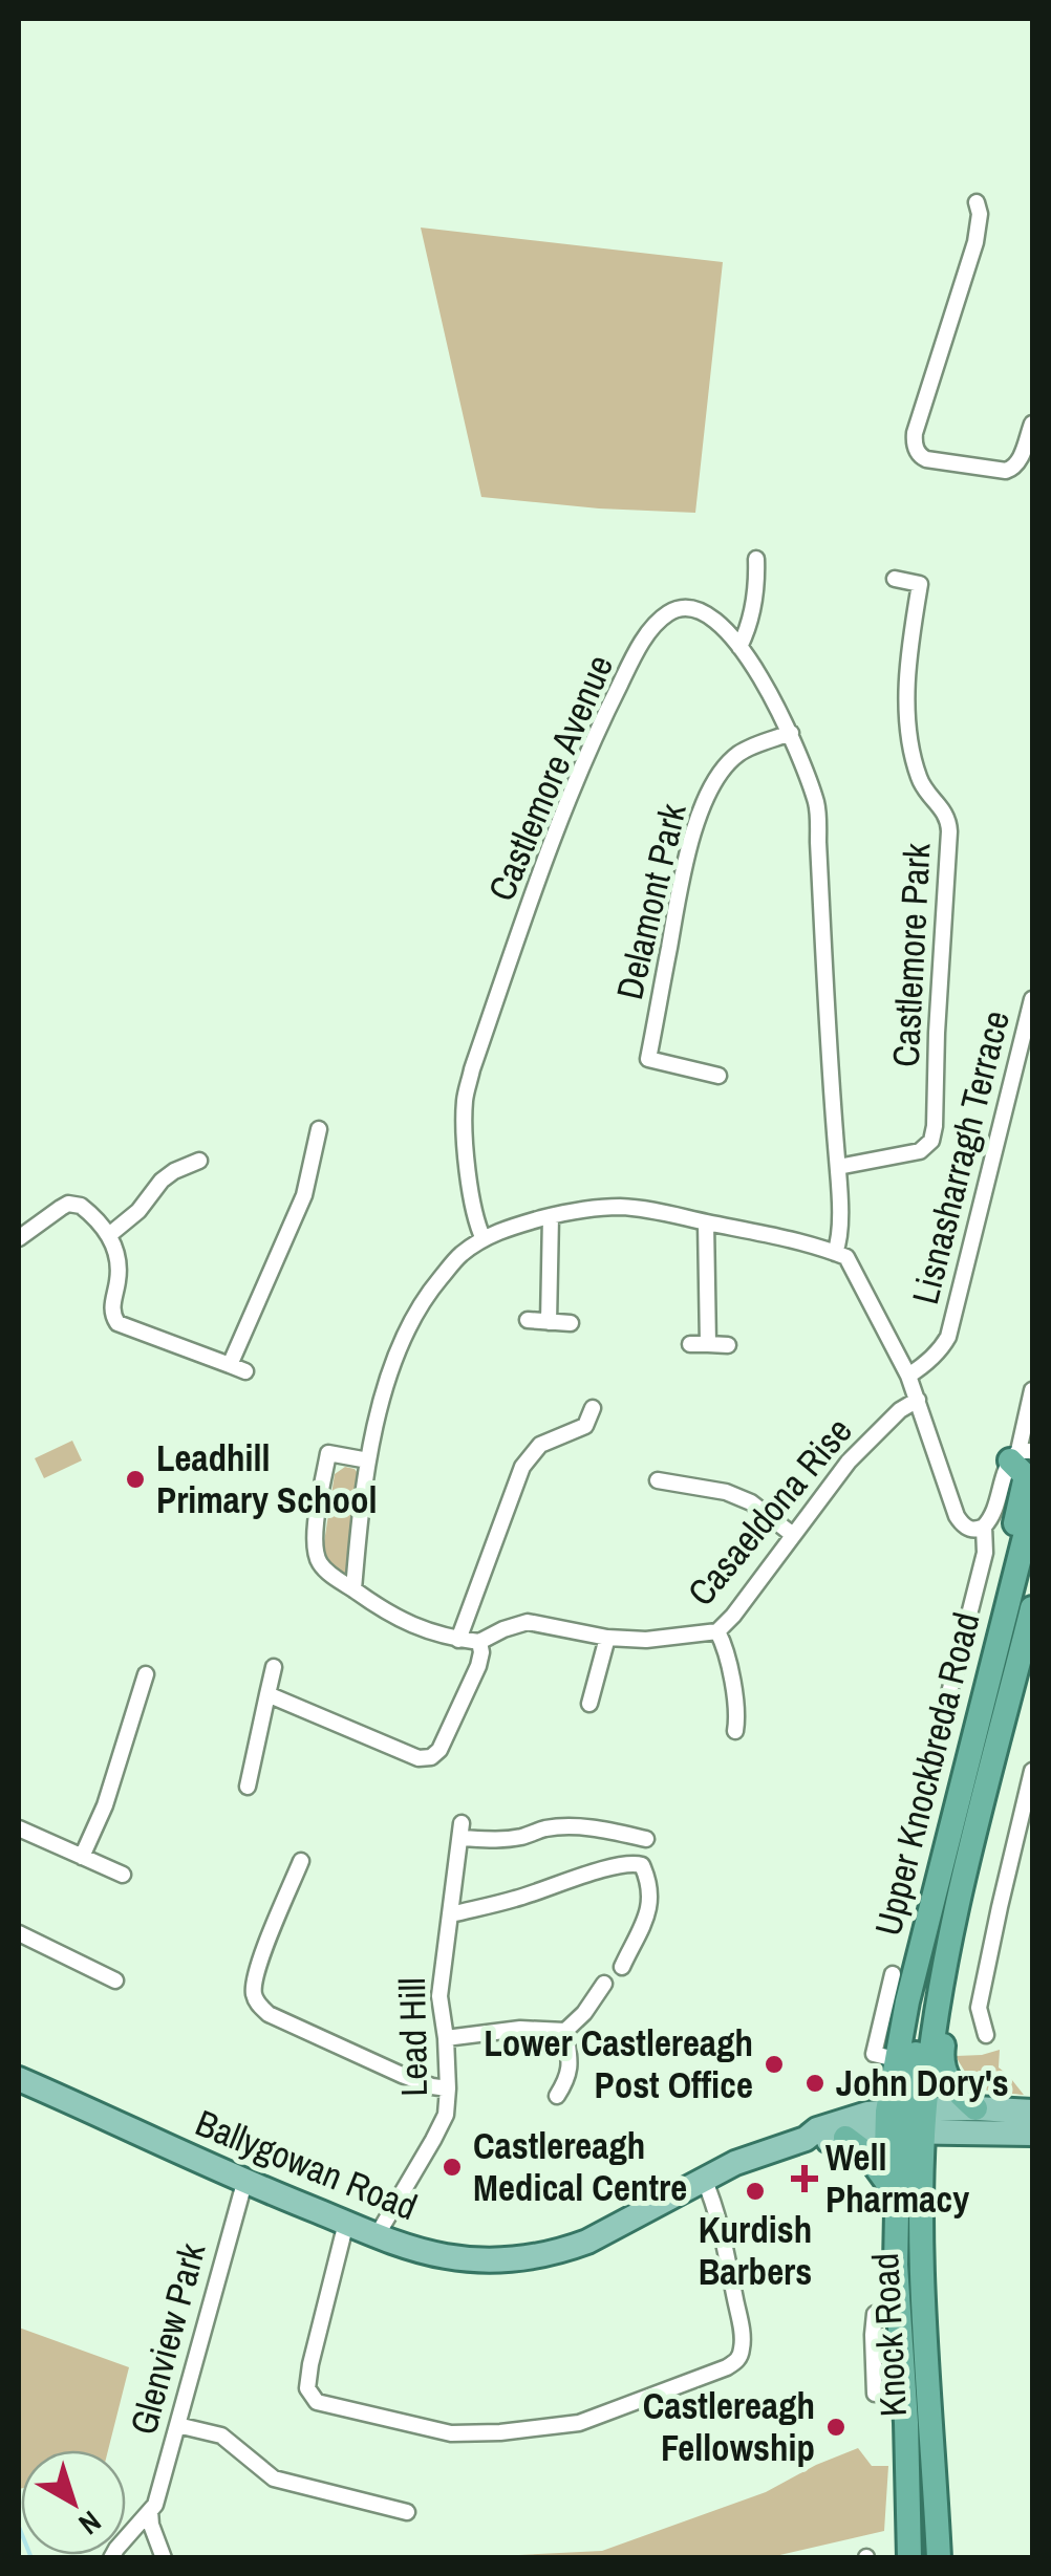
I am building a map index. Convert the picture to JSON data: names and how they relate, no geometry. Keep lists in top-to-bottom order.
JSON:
{
  "streets": {
    "highway": ["Upper Knockbreda Road", "Knock Road"],
    "main road": ["Ballygowan Road"],
    "street": [
      "Castlemore Avenue",
      "Delamont Park",
      "Castlemore Park",
      "Lisnasharragh Terrace",
      "Casaeldona Rise",
      "Lead Hill",
      "Glenview Park"
    ]
  },
  "crossings": [
    ["Castlemore Avenue", "Delamont Park"],
    ["Castlemore Avenue", "Castlemore Park"],
    ["Upper Knockbreda Road", "Ballygowan Road"],
    ["Upper Knockbreda Road", "Knock Road"],
    ["Lead Hill", "Ballygowan Road"],
    ["Ballygowan Road", "Knock Road"],
    ["Ballygowan Road", "Glenview Park"]
  ],
  "places": {
    "other": [
      "Leadhill Primary School",
      "Lower Castlereagh Post Office",
      "John Dory's",
      "Castlereagh Medical Centre",
      "Kurdish Barbers",
      "Castlereagh Fellowship"
    ],
    "health": ["Well Pharmacy"]
  },
  "north": "bottom right"
}
